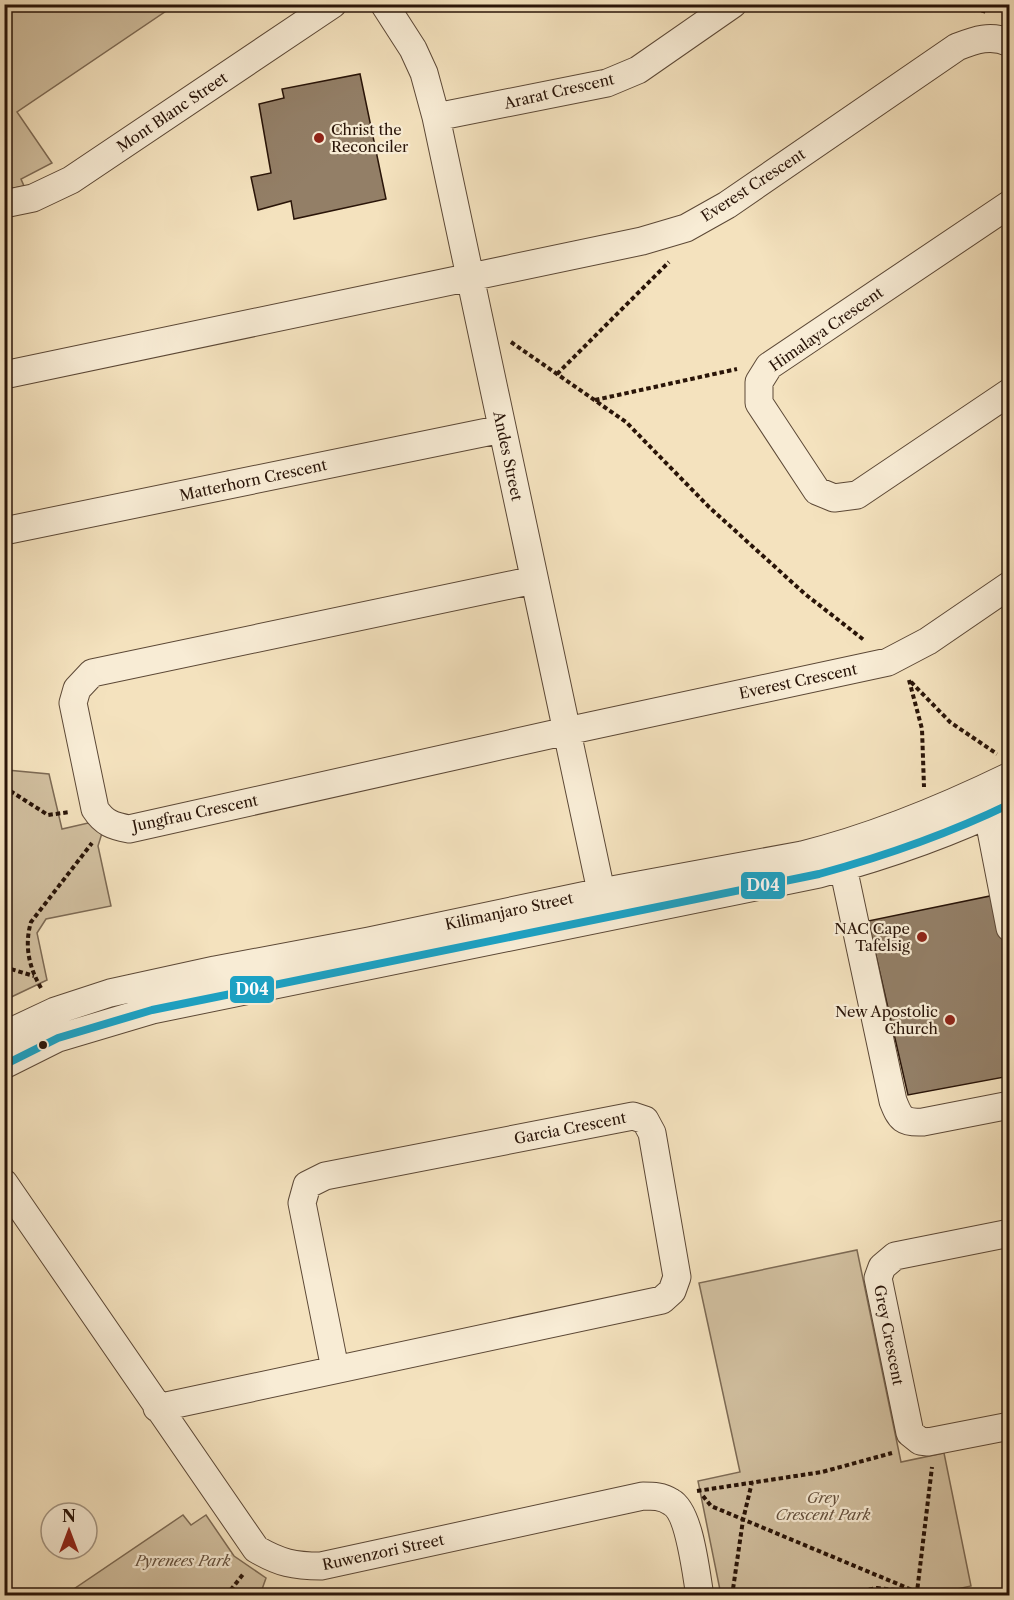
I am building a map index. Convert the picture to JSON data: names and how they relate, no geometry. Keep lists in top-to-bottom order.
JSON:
{
  "streets": {
    "street": [
      "Ararat Crescent",
      "Mont Blanc Street",
      "Everest Crescent",
      "Himalaya Crescent",
      "Andes Street",
      "Matterhorn Crescent",
      "Jungfrau Crescent",
      "Kilimanjaro Street",
      "Garcia Crescent",
      "Grey Crescent",
      "Ruwenzori Street"
    ]
  },
  "crossings": [
    ["Ararat Crescent", "Andes Street"],
    ["Everest Crescent", "Andes Street"],
    ["Everest Crescent", "Jungfrau Crescent"],
    ["Andes Street", "Matterhorn Crescent"],
    ["Andes Street", "Jungfrau Crescent"],
    ["Andes Street", "Kilimanjaro Street"],
    ["Garcia Crescent", "Ruwenzori Street"]
  ],
  "parks": ["Grey Crescent Park", "Pyrenees Park"],
  "places": ["Christ the Reconciler", "NAC Cape Tafelsig", "New Apostolic Church"],
  "lines": ["transit line D04"],
  "north": "top"
}
